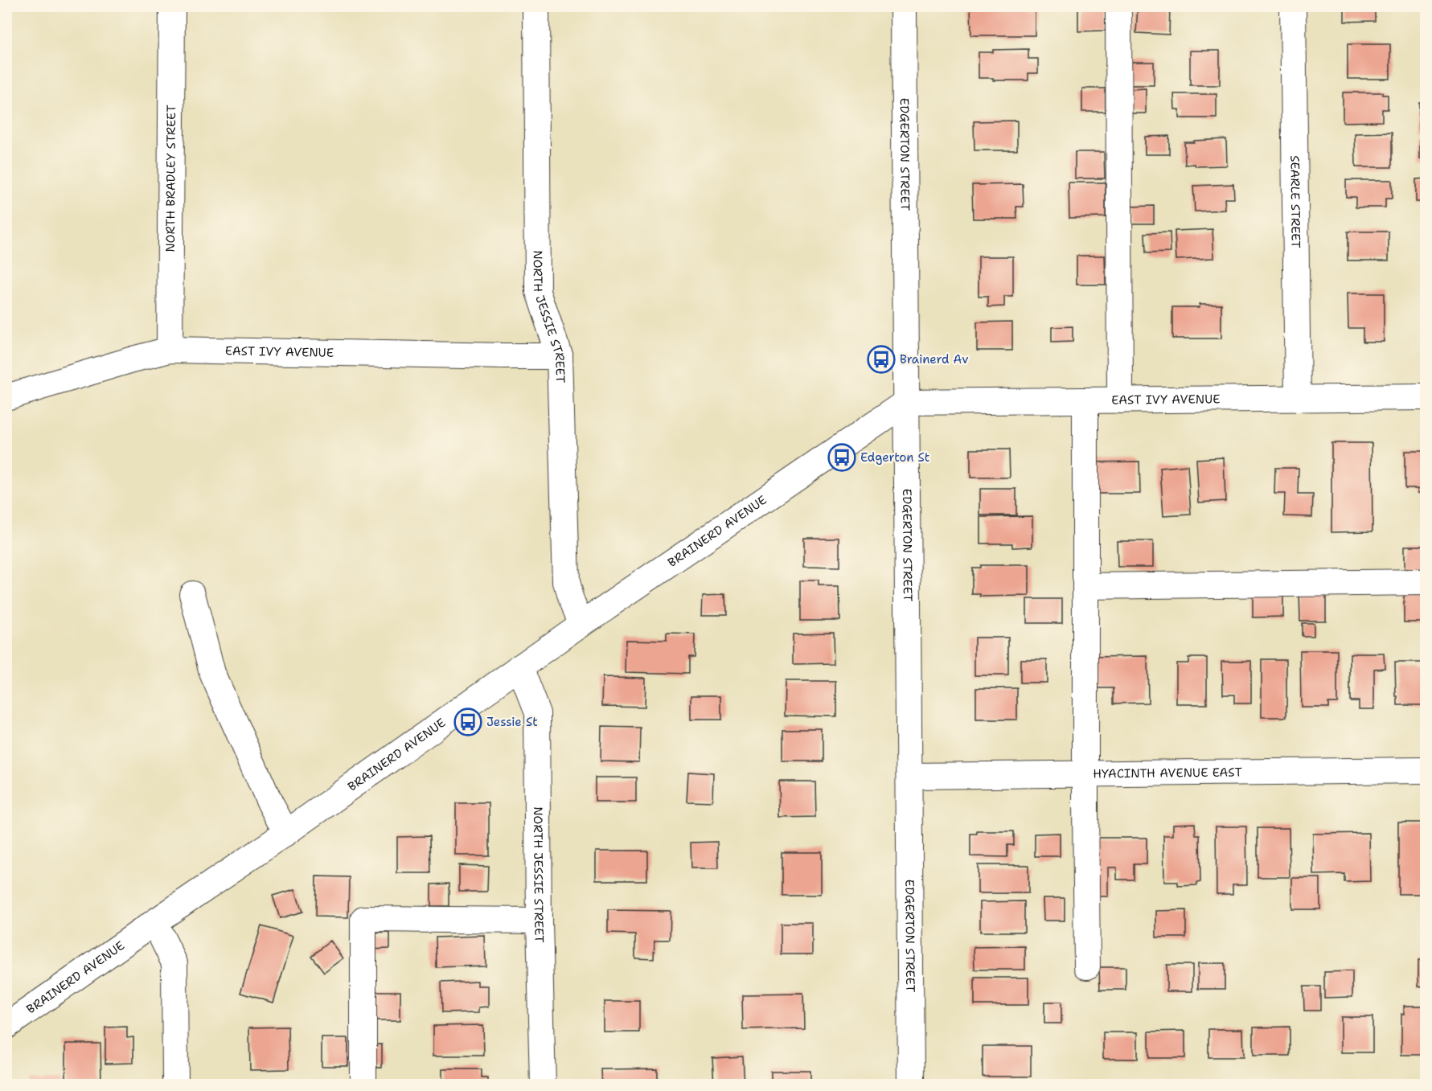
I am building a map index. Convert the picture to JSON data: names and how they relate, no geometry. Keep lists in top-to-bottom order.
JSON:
{
  "streets": {
    "street": [
      "EDGERTON STREET",
      "NORTH BRADLEY STREET",
      "SEARLE STREET",
      "NORTH JESSIE STREET",
      "EAST IVY AVENUE",
      "BRAINERD AVENUE",
      "HYACINTH AVENUE EAST"
    ]
  },
  "crossings": [
    ["EDGERTON STREET", "EAST IVY AVENUE"],
    ["EDGERTON STREET", "BRAINERD AVENUE"],
    ["EDGERTON STREET", "HYACINTH AVENUE EAST"],
    ["NORTH BRADLEY STREET", "EAST IVY AVENUE"],
    ["SEARLE STREET", "EAST IVY AVENUE"],
    ["NORTH JESSIE STREET", "EAST IVY AVENUE"],
    ["NORTH JESSIE STREET", "BRAINERD AVENUE"],
    ["EAST IVY AVENUE", "BRAINERD AVENUE"]
  ],
  "places": {
    "bus stop": ["Brainerd Av", "Edgerton St", "Jessie St"]
  }
}
